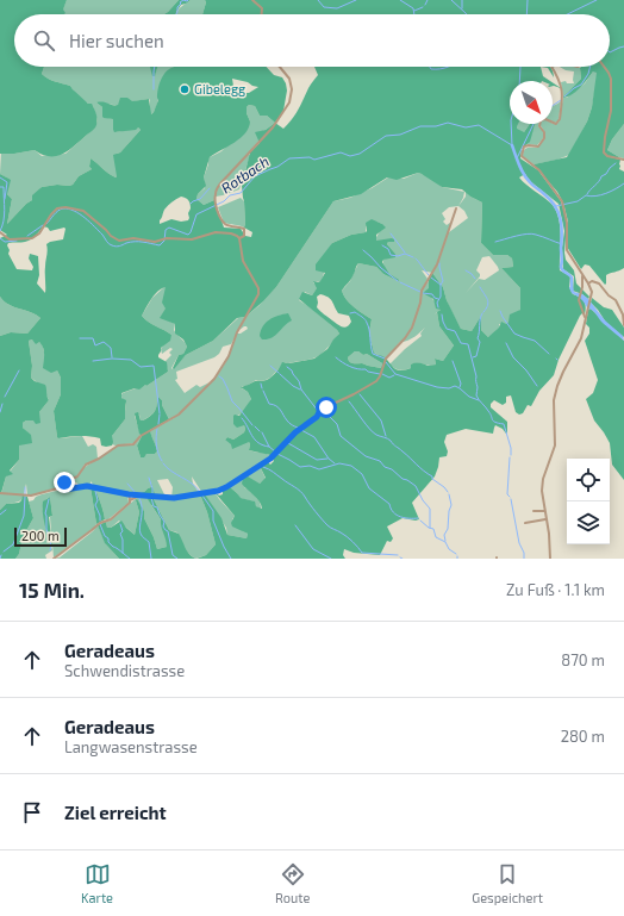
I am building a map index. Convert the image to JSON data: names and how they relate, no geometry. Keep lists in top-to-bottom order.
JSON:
{
  "water": ["Rotbach"],
  "places": ["Gibelegg"],
  "scale_bar": "200 m",
  "north": "bottom right",
  "page": {
    "search": "Hier suchen",
    "scale": "200 m",
    "heading": ["15 Min.", "Zu Fuß · 1.1 km"],
    "list": [
      ["Geradeaus", "Schwendistrasse", "870 m"],
      ["Geradeaus", "Langwasenstrasse", "280 m"],
      "Ziel erreicht"
    ],
    "nav": ["Karte", "Route", "Gespeichert"]
  }
}
